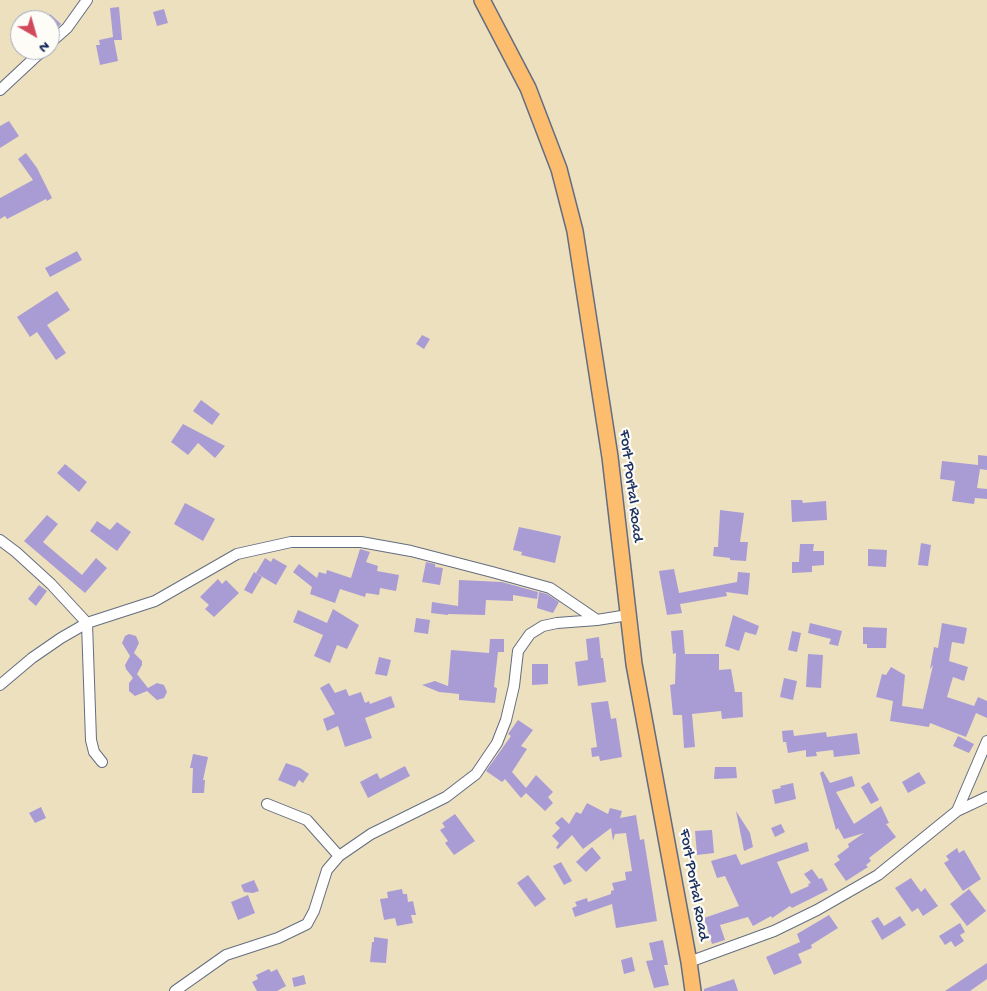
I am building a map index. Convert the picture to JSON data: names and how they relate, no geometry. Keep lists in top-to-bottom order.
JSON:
{
  "streets": {
    "main road": ["Fort Portal Road"]
  },
  "north": "bottom right"
}
